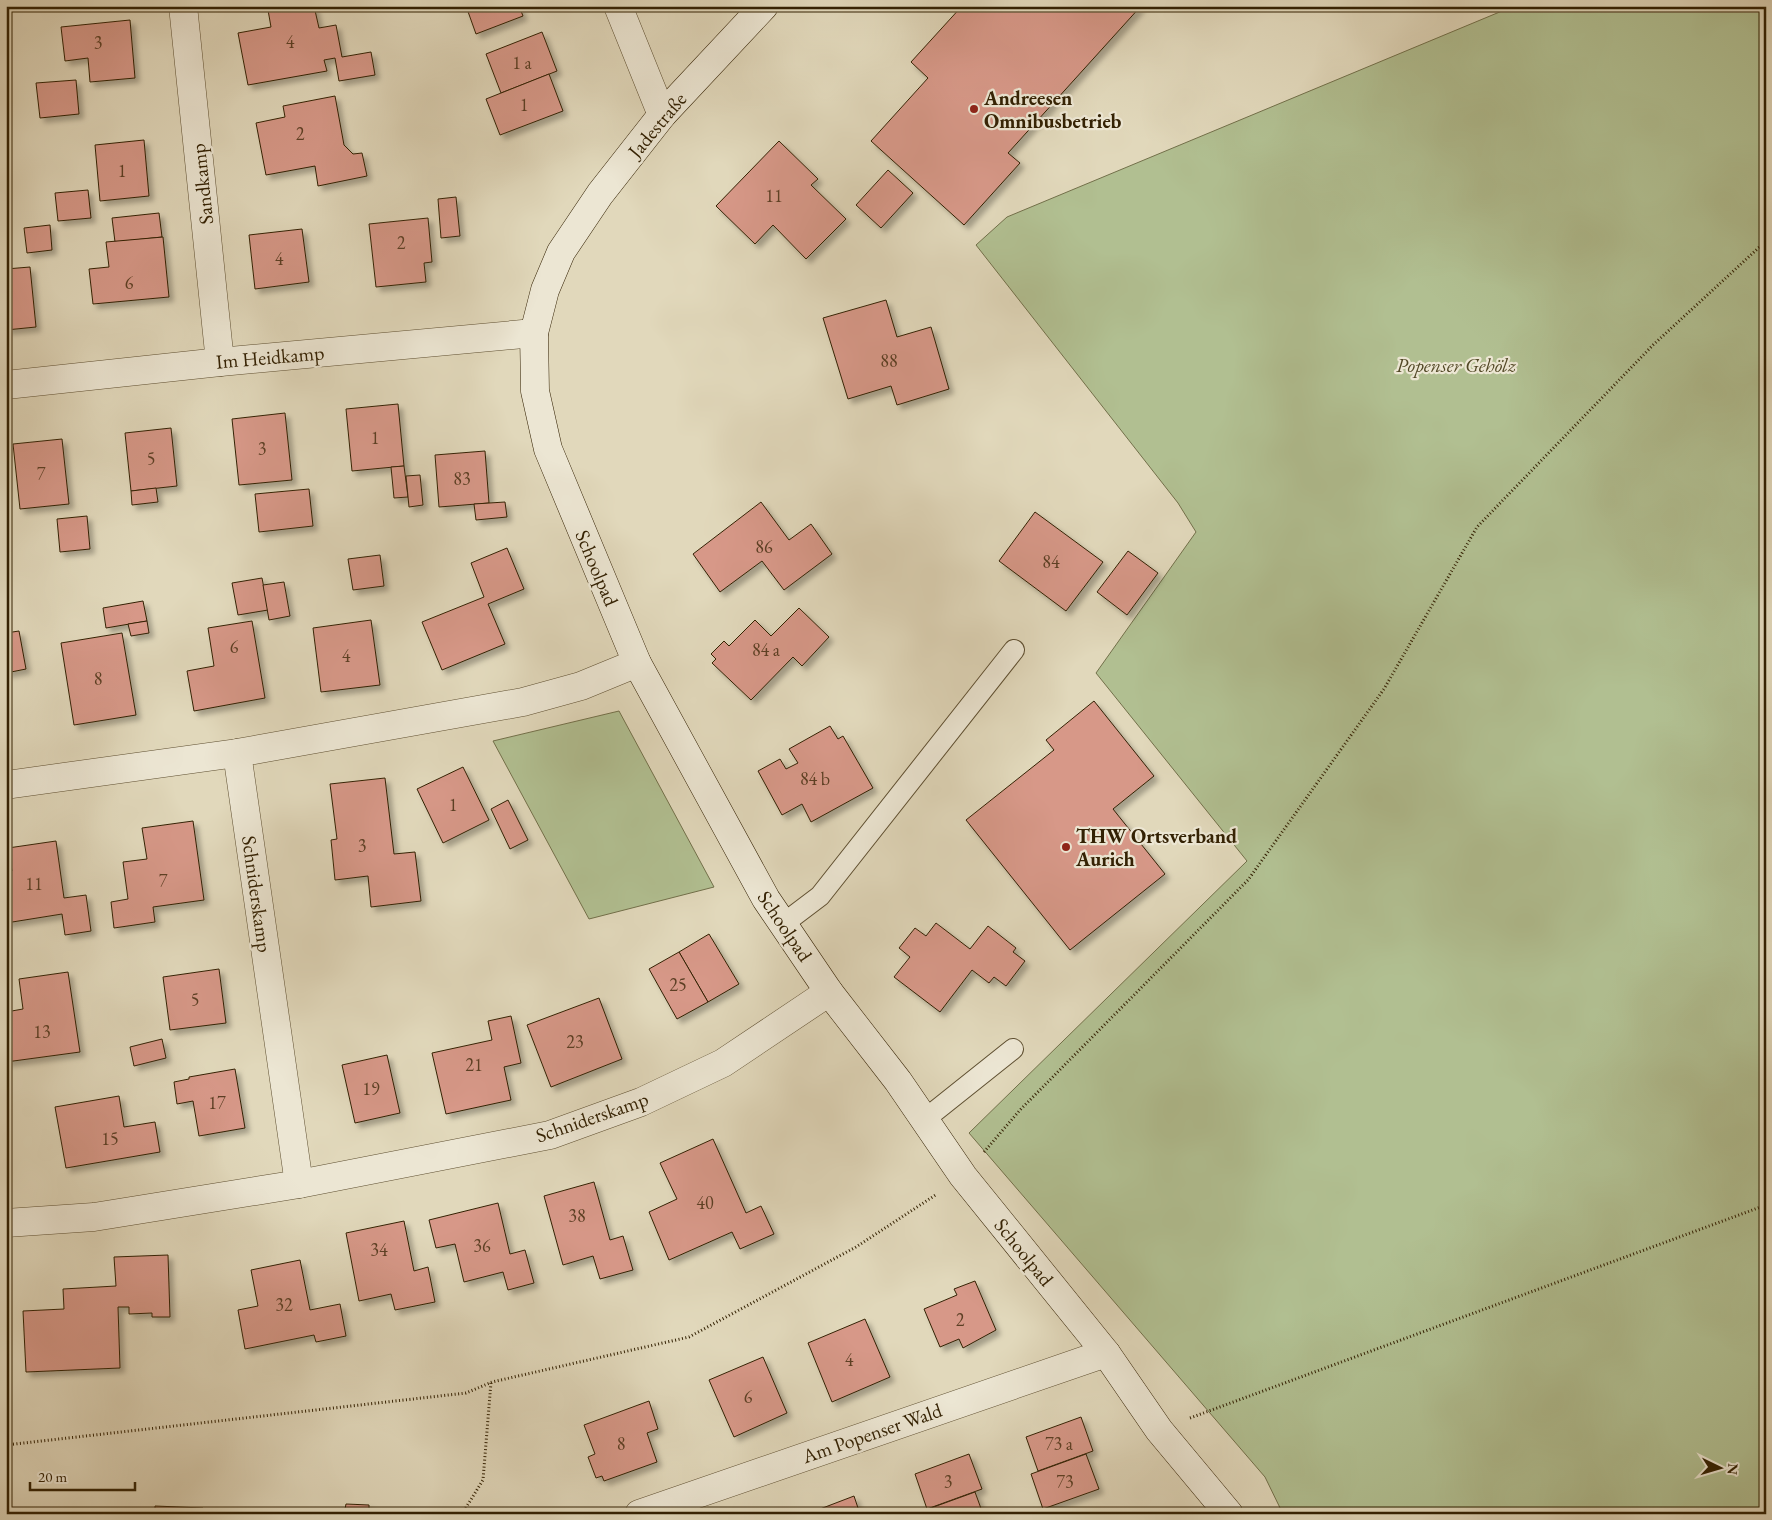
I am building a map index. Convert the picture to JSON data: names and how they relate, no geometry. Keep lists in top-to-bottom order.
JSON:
{
  "streets": {
    "street": [
      "Jadestraße",
      "Sandkamp",
      "Im Heidkamp",
      "Schoolpad",
      "Schniderskamp",
      "Am Popenser Wald"
    ]
  },
  "crossings": [
    ["Jadestraße", "Schoolpad"],
    ["Sandkamp", "Im Heidkamp"],
    ["Im Heidkamp", "Schoolpad"],
    ["Schoolpad", "Schniderskamp"],
    ["Schoolpad", "Am Popenser Wald"]
  ],
  "parks": ["Popenser Gehölz"],
  "places": ["Andreesen Omnibusbetrieb", "THW Ortsverband Aurich"],
  "house_numbers": [
    "4",
    "3",
    "1 a",
    "1",
    "2",
    "1",
    "11",
    "2",
    "4",
    "6",
    "88",
    "1",
    "3",
    "5",
    "7",
    "83",
    "86",
    "84",
    "6",
    "84 a",
    "4",
    "8",
    "84 b",
    "1",
    "3",
    "7",
    "11",
    "25",
    "5",
    "13",
    "23",
    "21",
    "19",
    "17",
    "15",
    "40",
    "38",
    "36",
    "34",
    "32",
    "2",
    "4",
    "6",
    "8",
    "73 a",
    "3",
    "73"
  ],
  "scale_bar": "20 m",
  "north": "right"
}
